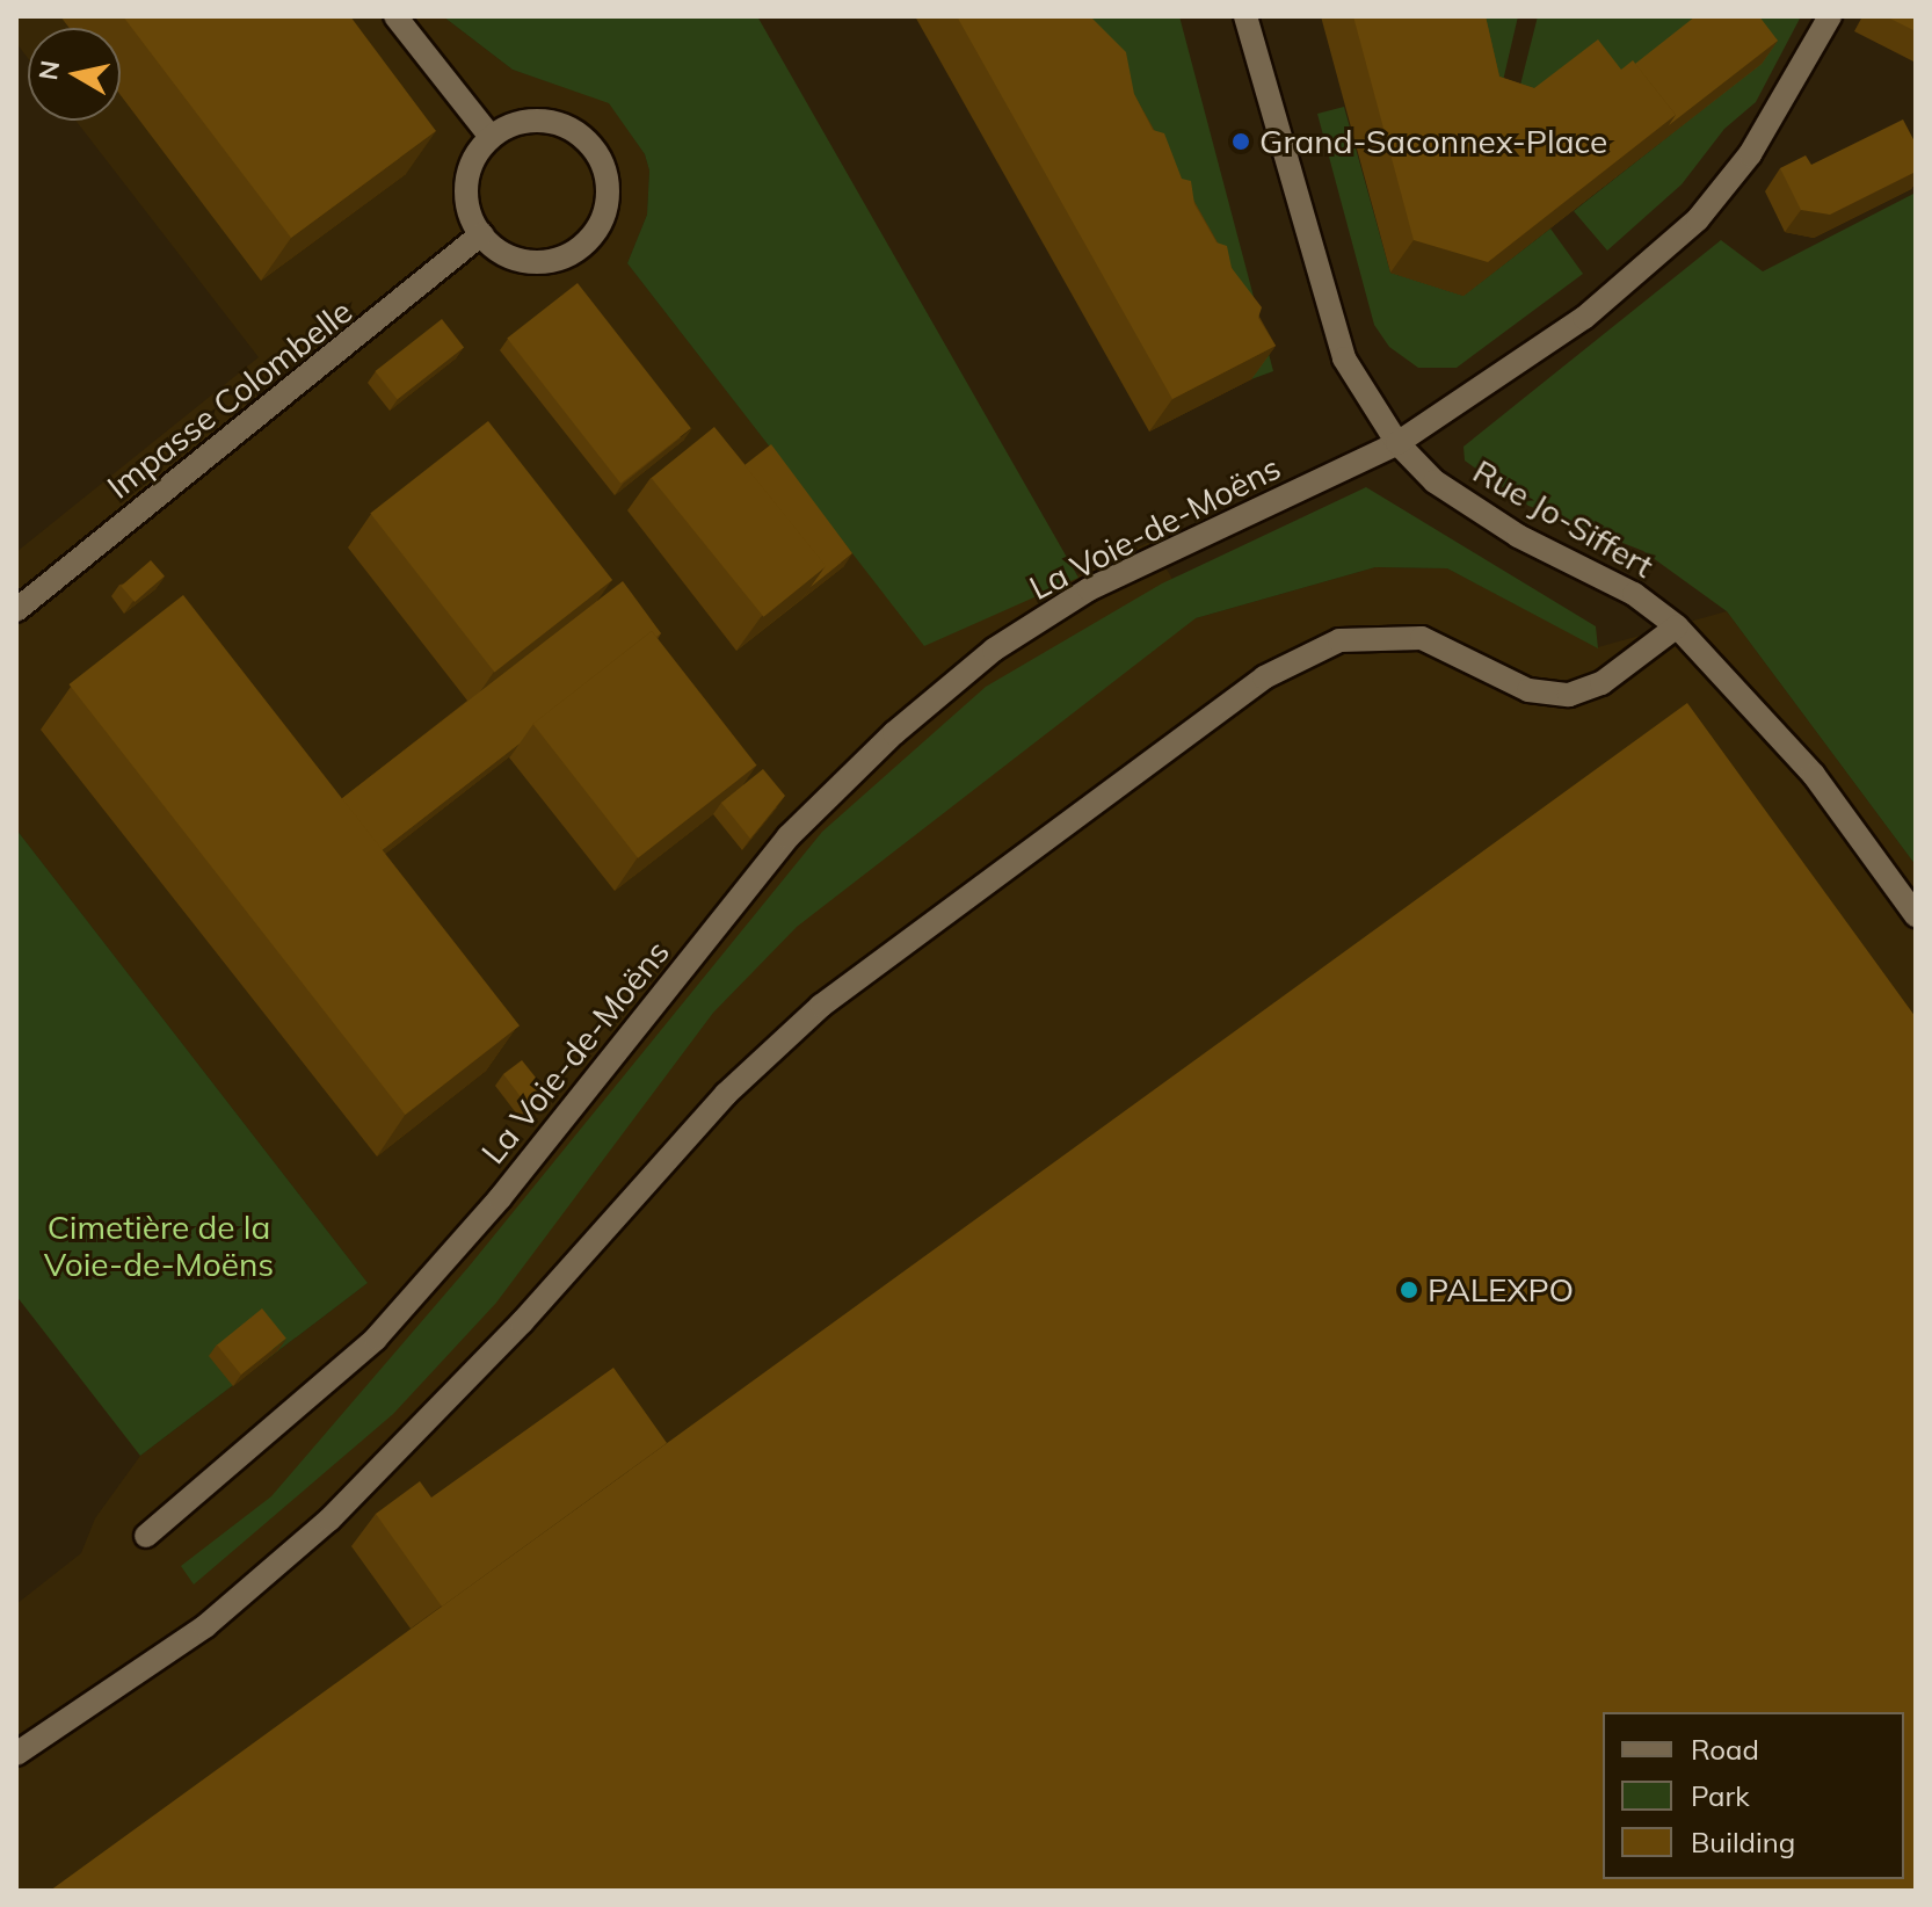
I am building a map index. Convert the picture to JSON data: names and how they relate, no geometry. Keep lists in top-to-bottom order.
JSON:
{
  "streets": {
    "street": ["Impasse Colombelle", "Rue Jo-Siffert", "La Voie-de-Moëns"]
  },
  "crossings": [
    ["Rue Jo-Siffert", "La Voie-de-Moëns"]
  ],
  "parks": ["Cimetière de la Voie-de-Moëns"],
  "places": ["Grand-Saconnex-Place", "PALEXPO"],
  "legend": ["Road", "Park", "Building"],
  "north": "left"
}
